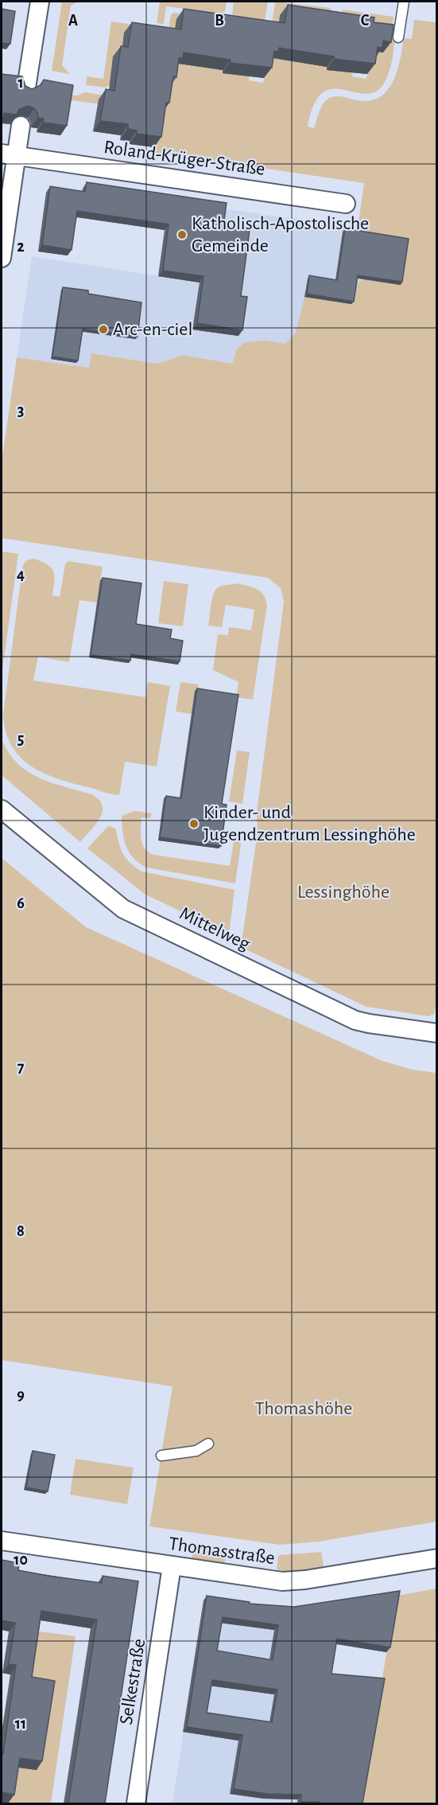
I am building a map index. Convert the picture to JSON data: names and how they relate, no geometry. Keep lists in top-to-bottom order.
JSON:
{
  "streets": {
    "street": [
      "Roland-Krüger-Straße",
      "Mittelweg",
      "Thomasstraße",
      "Selkestraße"
    ]
  },
  "crossings": [
    ["Thomasstraße", "Selkestraße"]
  ],
  "parks": ["Lessinghöhe", "Thomashöhe"],
  "places": ["Katholisch-Apostolische Gemeinde", "Arc-en-ciel", "Kinder- und Jugendzentrum Lessinghöhe"],
  "grid": {
    "columns": ["A", "B", "C"],
    "rows": [
      "1",
      "2",
      "3",
      "4",
      "5",
      "6",
      "7",
      "8",
      "9",
      "10",
      "11"
    ]
  }
}
